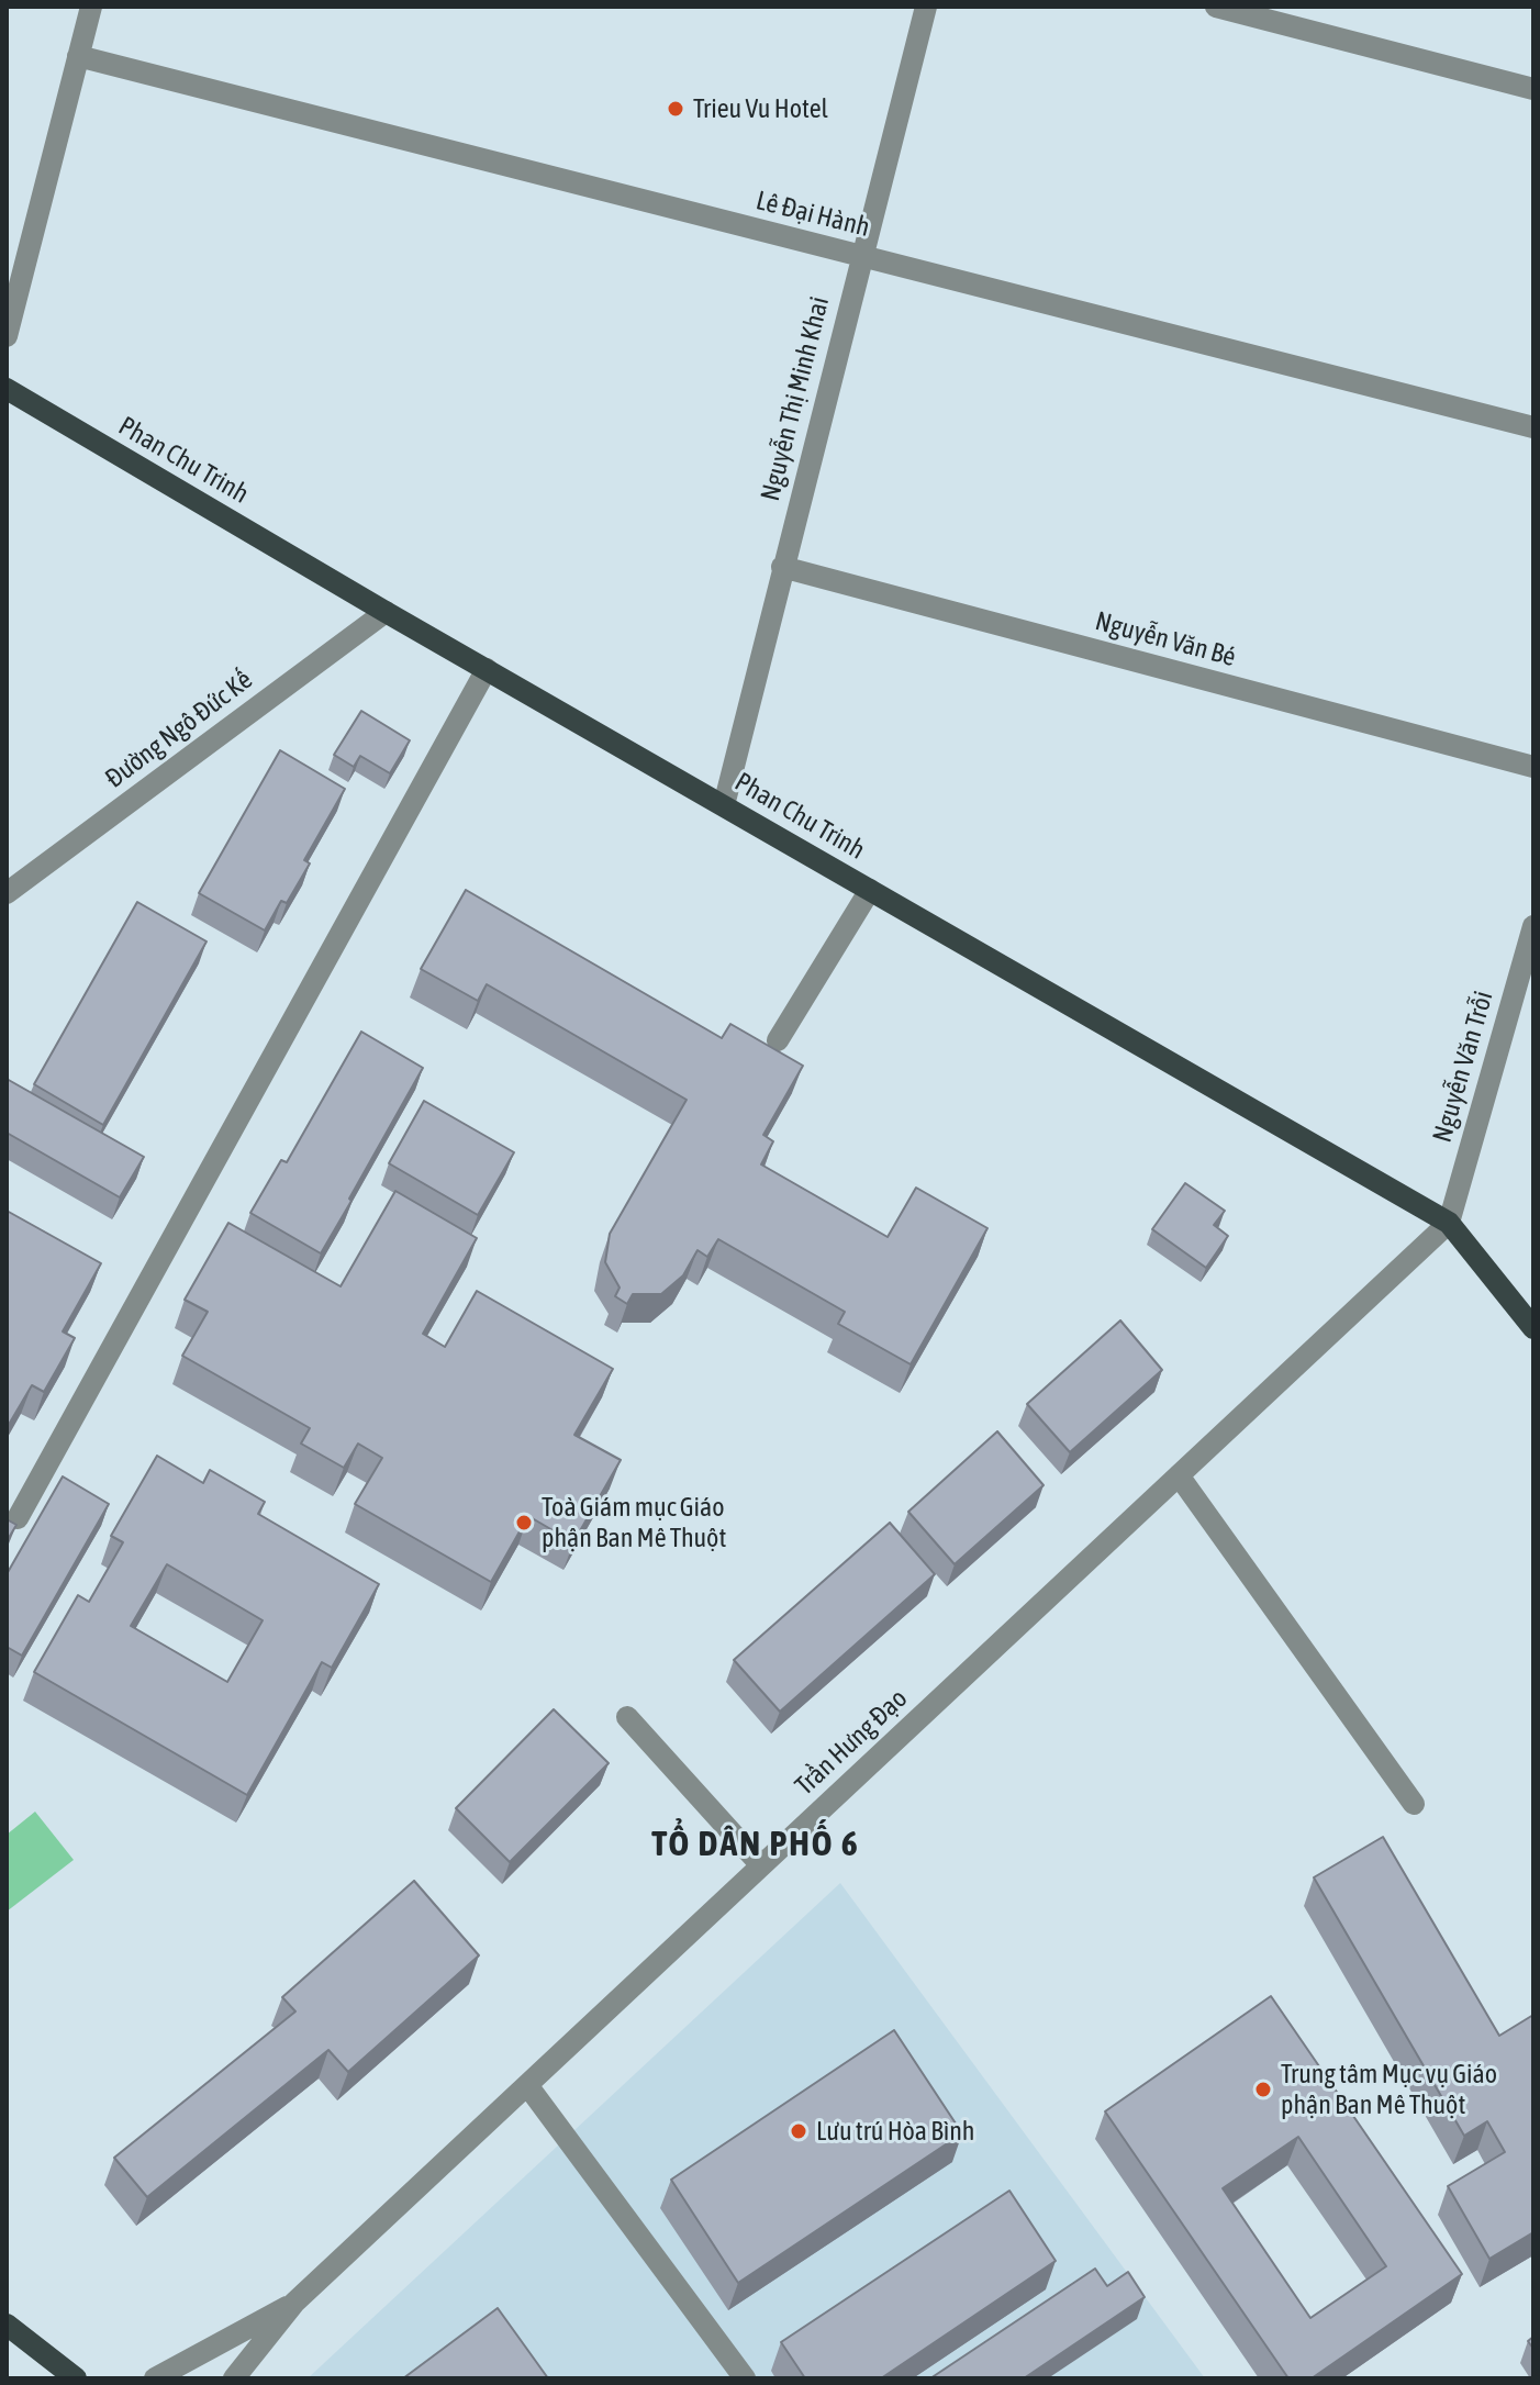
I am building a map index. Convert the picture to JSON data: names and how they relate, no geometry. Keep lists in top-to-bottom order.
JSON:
{
  "streets": {
    "main road": ["Phan Chu Trinh"],
    "street": [
      "Lê Đại Hành",
      "Nguyễn Thị Minh Khai",
      "Nguyễn Văn Bé",
      "Đường Ngô Đức Kế",
      "Nguyễn Văn Trỗi",
      "Trần Hưng Đạo"
    ]
  },
  "crossings": [
    ["Lê Đại Hành", "Nguyễn Thị Minh Khai"],
    ["Nguyễn Thị Minh Khai", "Phan Chu Trinh"],
    ["Nguyễn Thị Minh Khai", "Nguyễn Văn Bé"],
    ["Phan Chu Trinh", "Đường Ngô Đức Kế"],
    ["Phan Chu Trinh", "Nguyễn Văn Trỗi"],
    ["Phan Chu Trinh", "Trần Hưng Đạo"],
    ["Nguyễn Văn Trỗi", "Trần Hưng Đạo"]
  ],
  "districts": ["TỔ DÂN PHỐ 6"],
  "places": [
    "Trieu Vu Hotel",
    "Toà Giám mục Giáo phận Ban Mê Thuột",
    "Trung tâm Mục vụ Giáo phận Ban Mê Thuột",
    "Lưu trú Hòa Bình"
  ]
}
